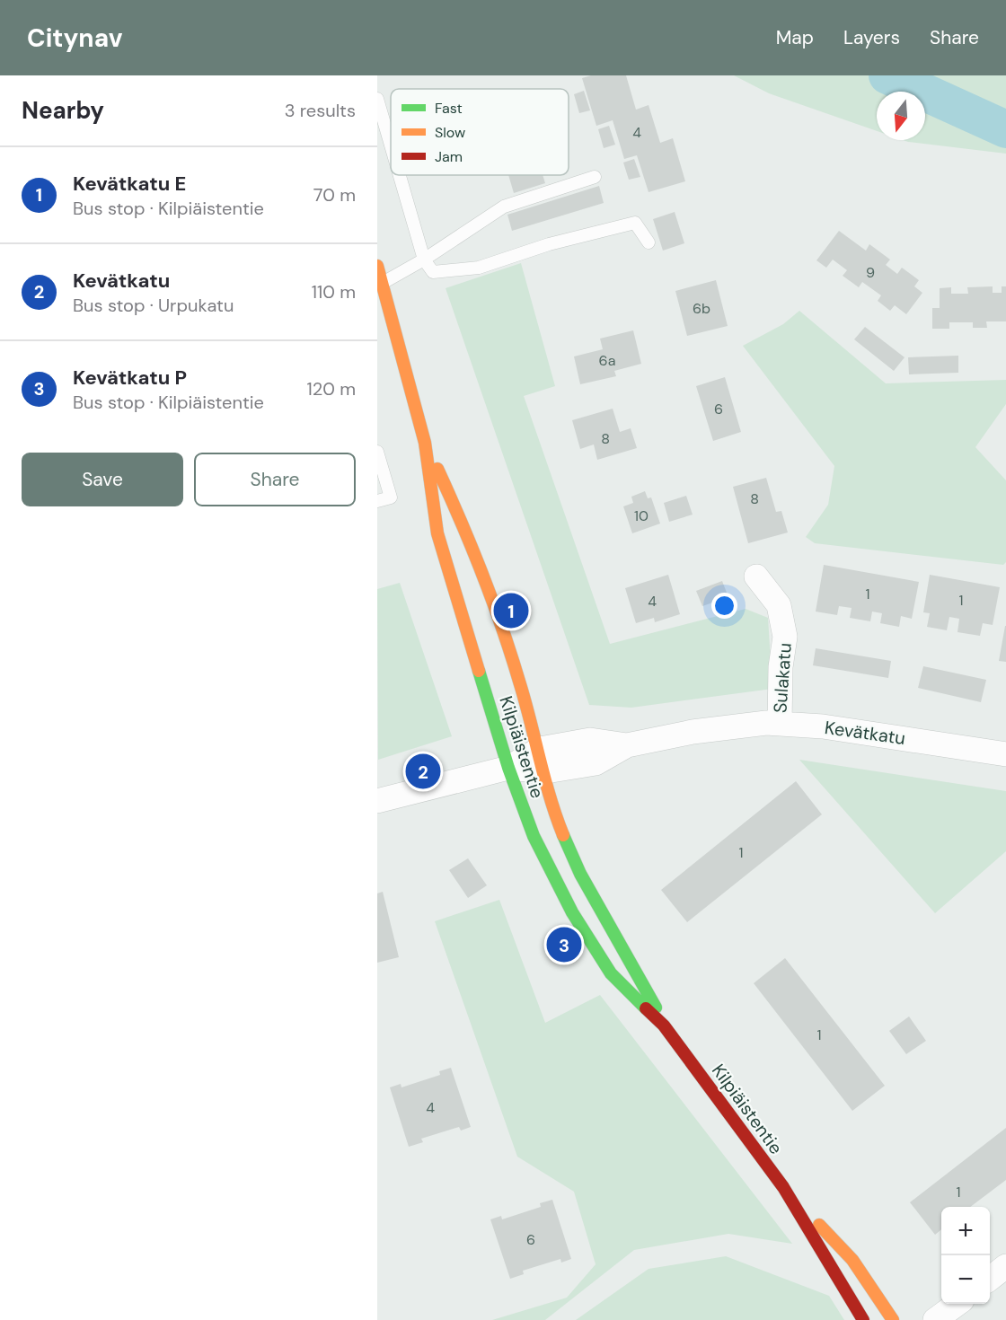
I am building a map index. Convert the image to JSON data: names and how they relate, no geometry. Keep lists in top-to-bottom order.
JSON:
{
  "streets": {
    "street": ["Sulakatu", "Kevätkatu", "Kilpiäistentie"]
  },
  "crossings": [
    ["Sulakatu", "Kevätkatu"],
    ["Kevätkatu", "Kilpiäistentie"]
  ],
  "house_numbers": [
    "4",
    "9",
    "6b",
    "6a",
    "6",
    "8",
    "8",
    "10",
    "1",
    "1",
    "4",
    "1",
    "1",
    "4",
    "1",
    "6"
  ],
  "legend": ["Fast", "Slow", "Jam"],
  "north": "bottom",
  "page": {
    "header": "Citynav",
    "nav": ["Map", "Layers", "Share"],
    "heading": ["Nearby", "3 results"],
    "list": [
      {
        "mark": "1",
        "name": "Kevätkatu E",
        "note": "Bus stop · Kilpiäistentie",
        "value": "70 m"
      },
      {
        "mark": "2",
        "name": "Kevätkatu",
        "note": "Bus stop · Urpukatu",
        "value": "110 m"
      },
      {
        "mark": "3",
        "name": "Kevätkatu P",
        "note": "Bus stop · Kilpiäistentie",
        "value": "120 m"
      }
    ],
    "buttons": ["Save", "Share"],
    "pins": ["1", "2", "3"],
    "map_buttons": ["+", "−"]
  }
}
